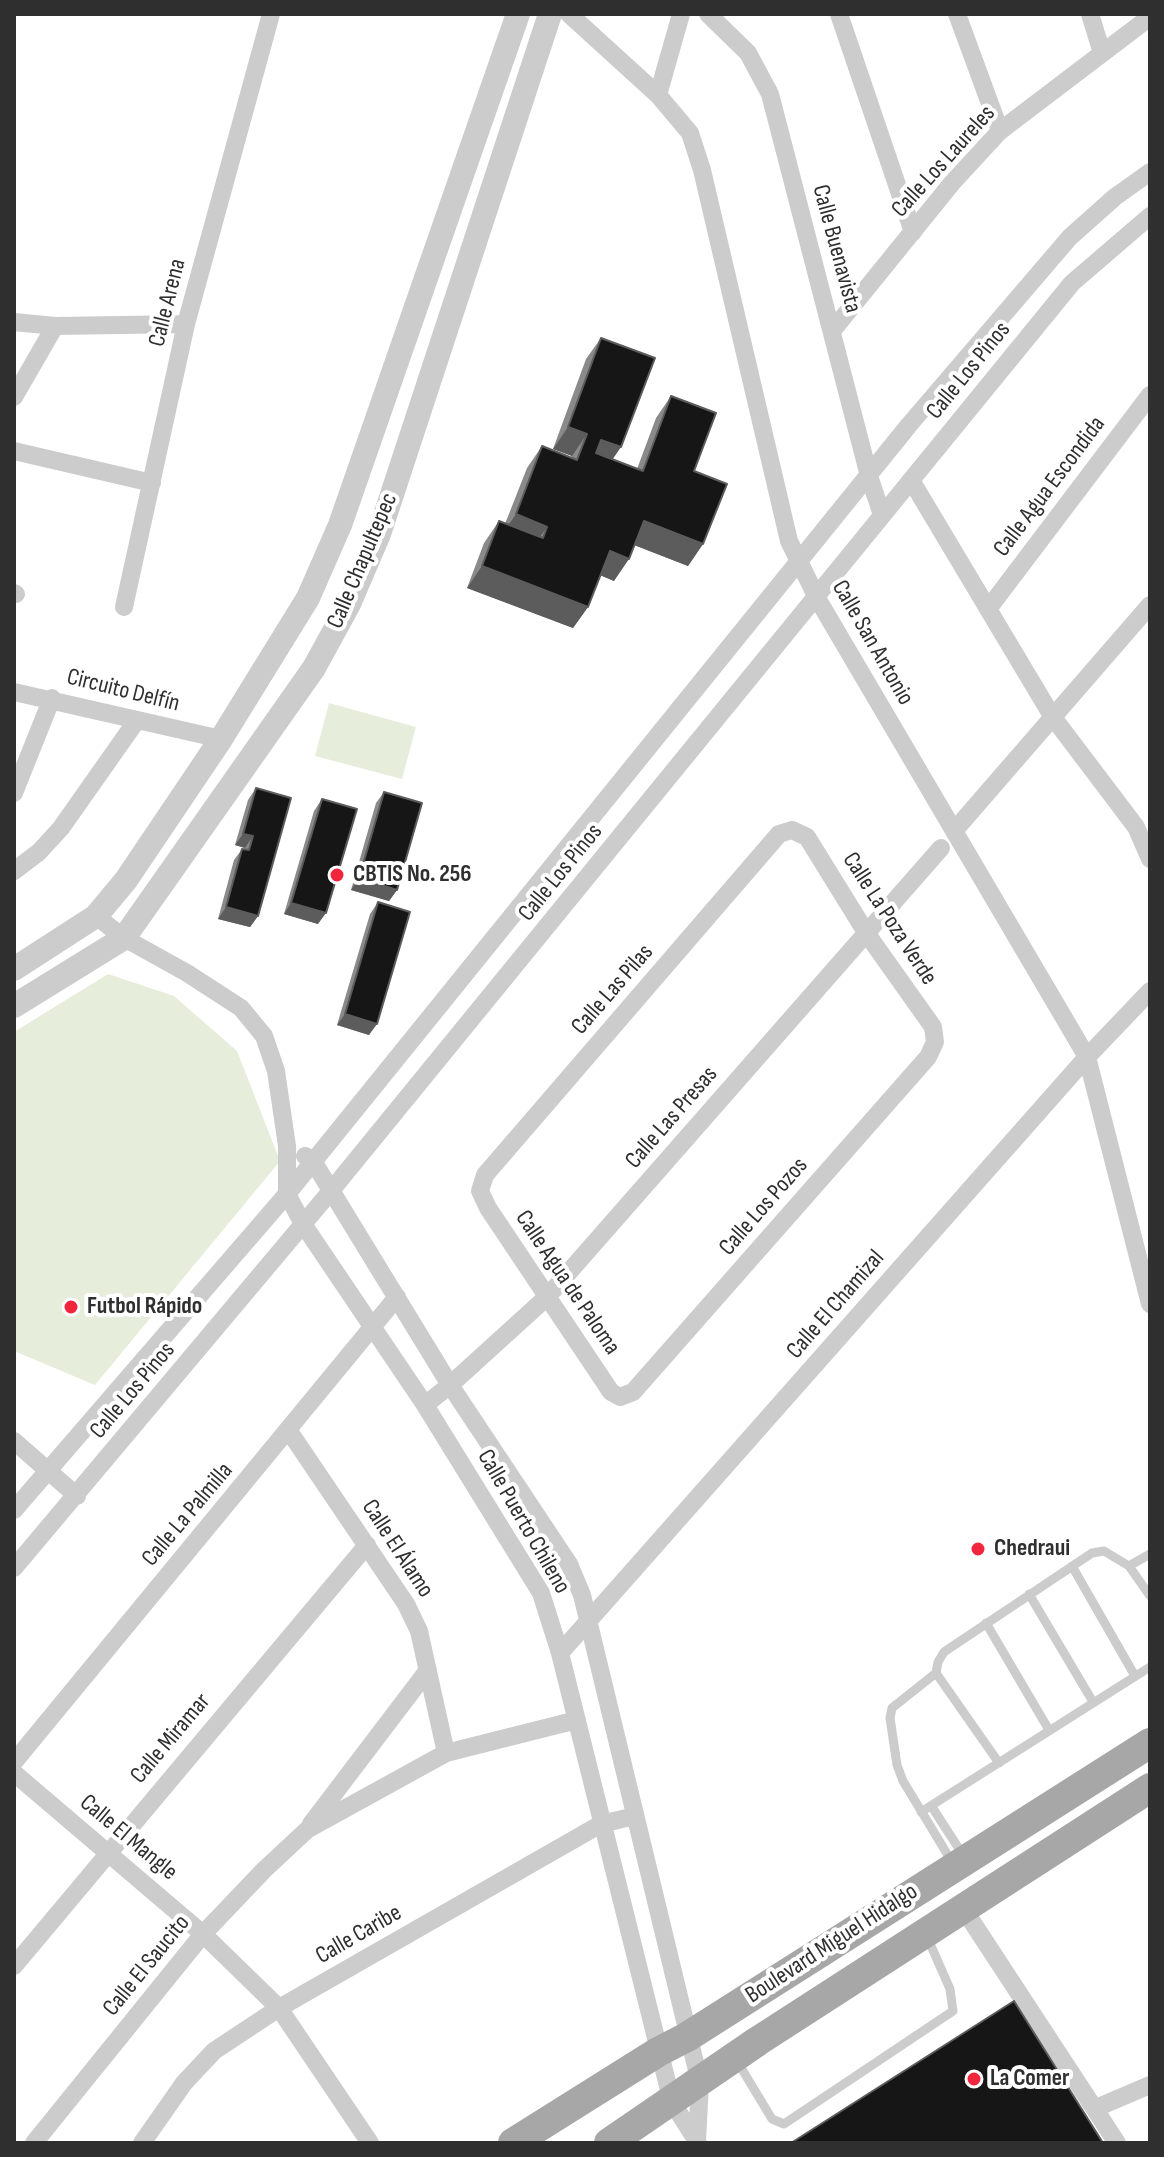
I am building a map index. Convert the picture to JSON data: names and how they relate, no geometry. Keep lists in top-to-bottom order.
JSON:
{
  "streets": {
    "main road": ["Boulevard Miguel Hidalgo"],
    "street": [
      "Calle Los Laureles",
      "Calle Buenavista",
      "Calle Arena",
      "Calle Los Pinos",
      "Calle Agua Escondida",
      "Calle Chapultepec",
      "Calle San Antonio",
      "Circuito Delfín",
      "Calle La Poza Verde",
      "Calle Las Pilas",
      "Calle Las Presas",
      "Calle Los Pozos",
      "Calle Agua de Paloma",
      "Calle El Chamizal",
      "Calle La Palmilla",
      "Calle Puerto Chileno",
      "Calle El Álamo",
      "Calle Miramar",
      "Calle El Mangle",
      "Calle Caribe",
      "Calle El Saucito"
    ]
  },
  "crossings": [
    ["Calle Los Laureles", "Calle Buenavista"],
    ["Calle Buenavista", "Calle Los Pinos"],
    ["Calle Los Pinos", "Calle San Antonio"],
    ["Calle Los Pinos", "Calle Puerto Chileno"],
    ["Calle Chapultepec", "Circuito Delfín"],
    ["Calle Chapultepec", "Calle Puerto Chileno"],
    ["Calle San Antonio", "Calle El Chamizal"],
    ["Calle La Poza Verde", "Calle Las Pilas"],
    ["Calle La Poza Verde", "Calle Las Presas"],
    ["Calle La Poza Verde", "Calle Los Pozos"],
    ["Calle Las Pilas", "Calle Agua de Paloma"],
    ["Calle Las Presas", "Calle Agua de Paloma"],
    ["Calle Las Presas", "Calle Puerto Chileno"],
    ["Calle Los Pozos", "Calle Agua de Paloma"],
    ["Calle El Chamizal", "Calle Puerto Chileno"],
    ["Calle La Palmilla", "Calle Puerto Chileno"],
    ["Calle La Palmilla", "Calle El Álamo"],
    ["Calle Puerto Chileno", "Calle Caribe"],
    ["Calle Puerto Chileno", "Boulevard Miguel Hidalgo"],
    ["Calle Puerto Chileno", "Calle El Saucito"],
    ["Calle El Álamo", "Calle Miramar"],
    ["Calle El Álamo", "Calle El Saucito"],
    ["Calle Miramar", "Calle El Mangle"],
    ["Calle El Mangle", "Calle Caribe"],
    ["Calle El Mangle", "Calle El Saucito"]
  ],
  "places": [
    "CBTIS No. 256",
    "Futbol Rápido",
    "Chedraui",
    "La Comer"
  ]
}
